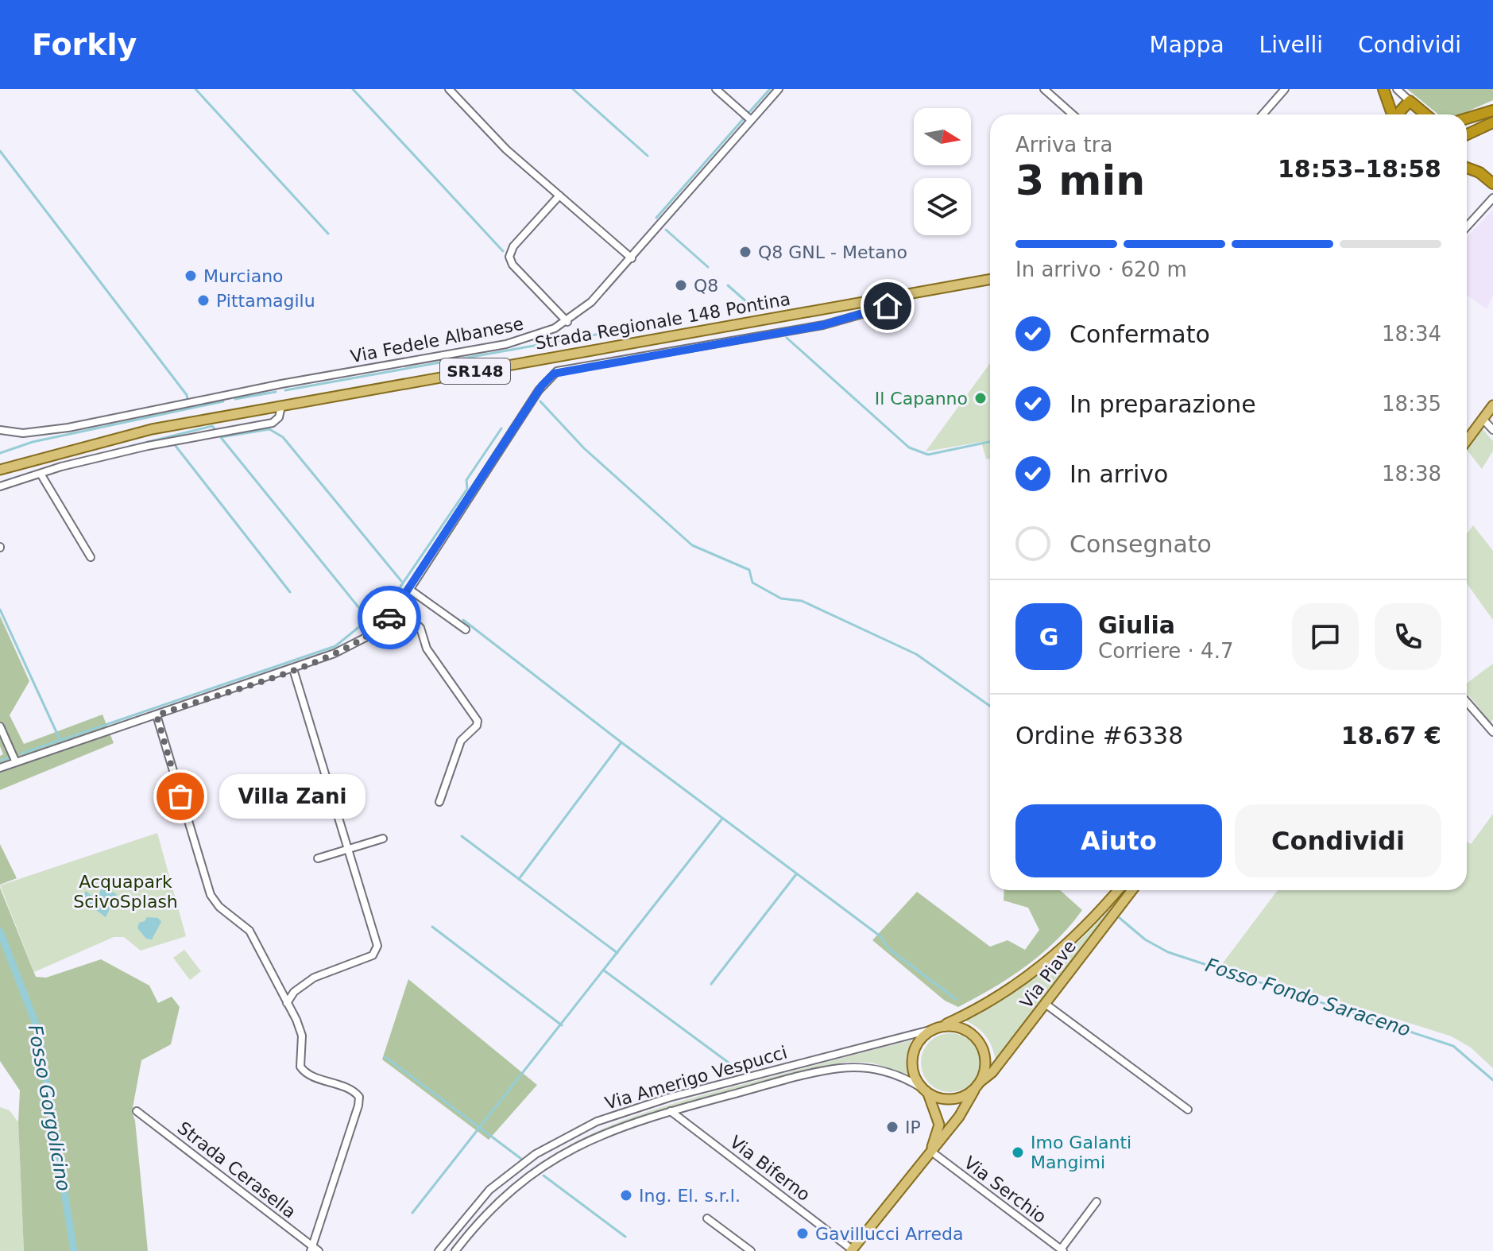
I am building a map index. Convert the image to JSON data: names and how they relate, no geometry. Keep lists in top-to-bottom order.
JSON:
{
  "streets": {
    "main road": ["Strada Regionale 148 Pontina", "SR148", "Via Piave"],
    "street": [
      "Via Fedele Albanese",
      "Via Amerigo Vespucci",
      "Via Biferno",
      "Strada Cerasella",
      "Via Serchio"
    ]
  },
  "crossings": [
    ["Via Piave", "Via Amerigo Vespucci"],
    ["Via Amerigo Vespucci", "Via Biferno"]
  ],
  "water": ["Fosso Fondo Saraceno", "Fosso Gorgolicino"],
  "parks": ["Acquapark ScivoSplash"],
  "places": [
    "Q8 GNL - Metano",
    "Murciano",
    "Q8",
    "Pittamagilu",
    "Il Capanno",
    "Villa Zani",
    "IP",
    "Imo Galanti Mangimi",
    "Ing. El. s.r.l.",
    "Gavillucci Arreda"
  ],
  "north": "right",
  "page": {
    "header": "Forkly",
    "nav": ["Mappa", "Livelli", "Condividi"],
    "heading": ["3 min", "Arriva tra", "18:53–18:58"],
    "panel": [
      "Giulia",
      "Corriere · 4.7",
      "Ordine #6338",
      "18.67 €"
    ],
    "bar": "In arrivo · 620 m",
    "list": [
      ["Confermato", "18:34"],
      ["In preparazione", "18:35"],
      ["In arrivo", "18:38"],
      "Consegnato"
    ],
    "round": "G",
    "bubble": "Villa Zani",
    "buttons": ["Aiuto", "Condividi"]
  }
}
